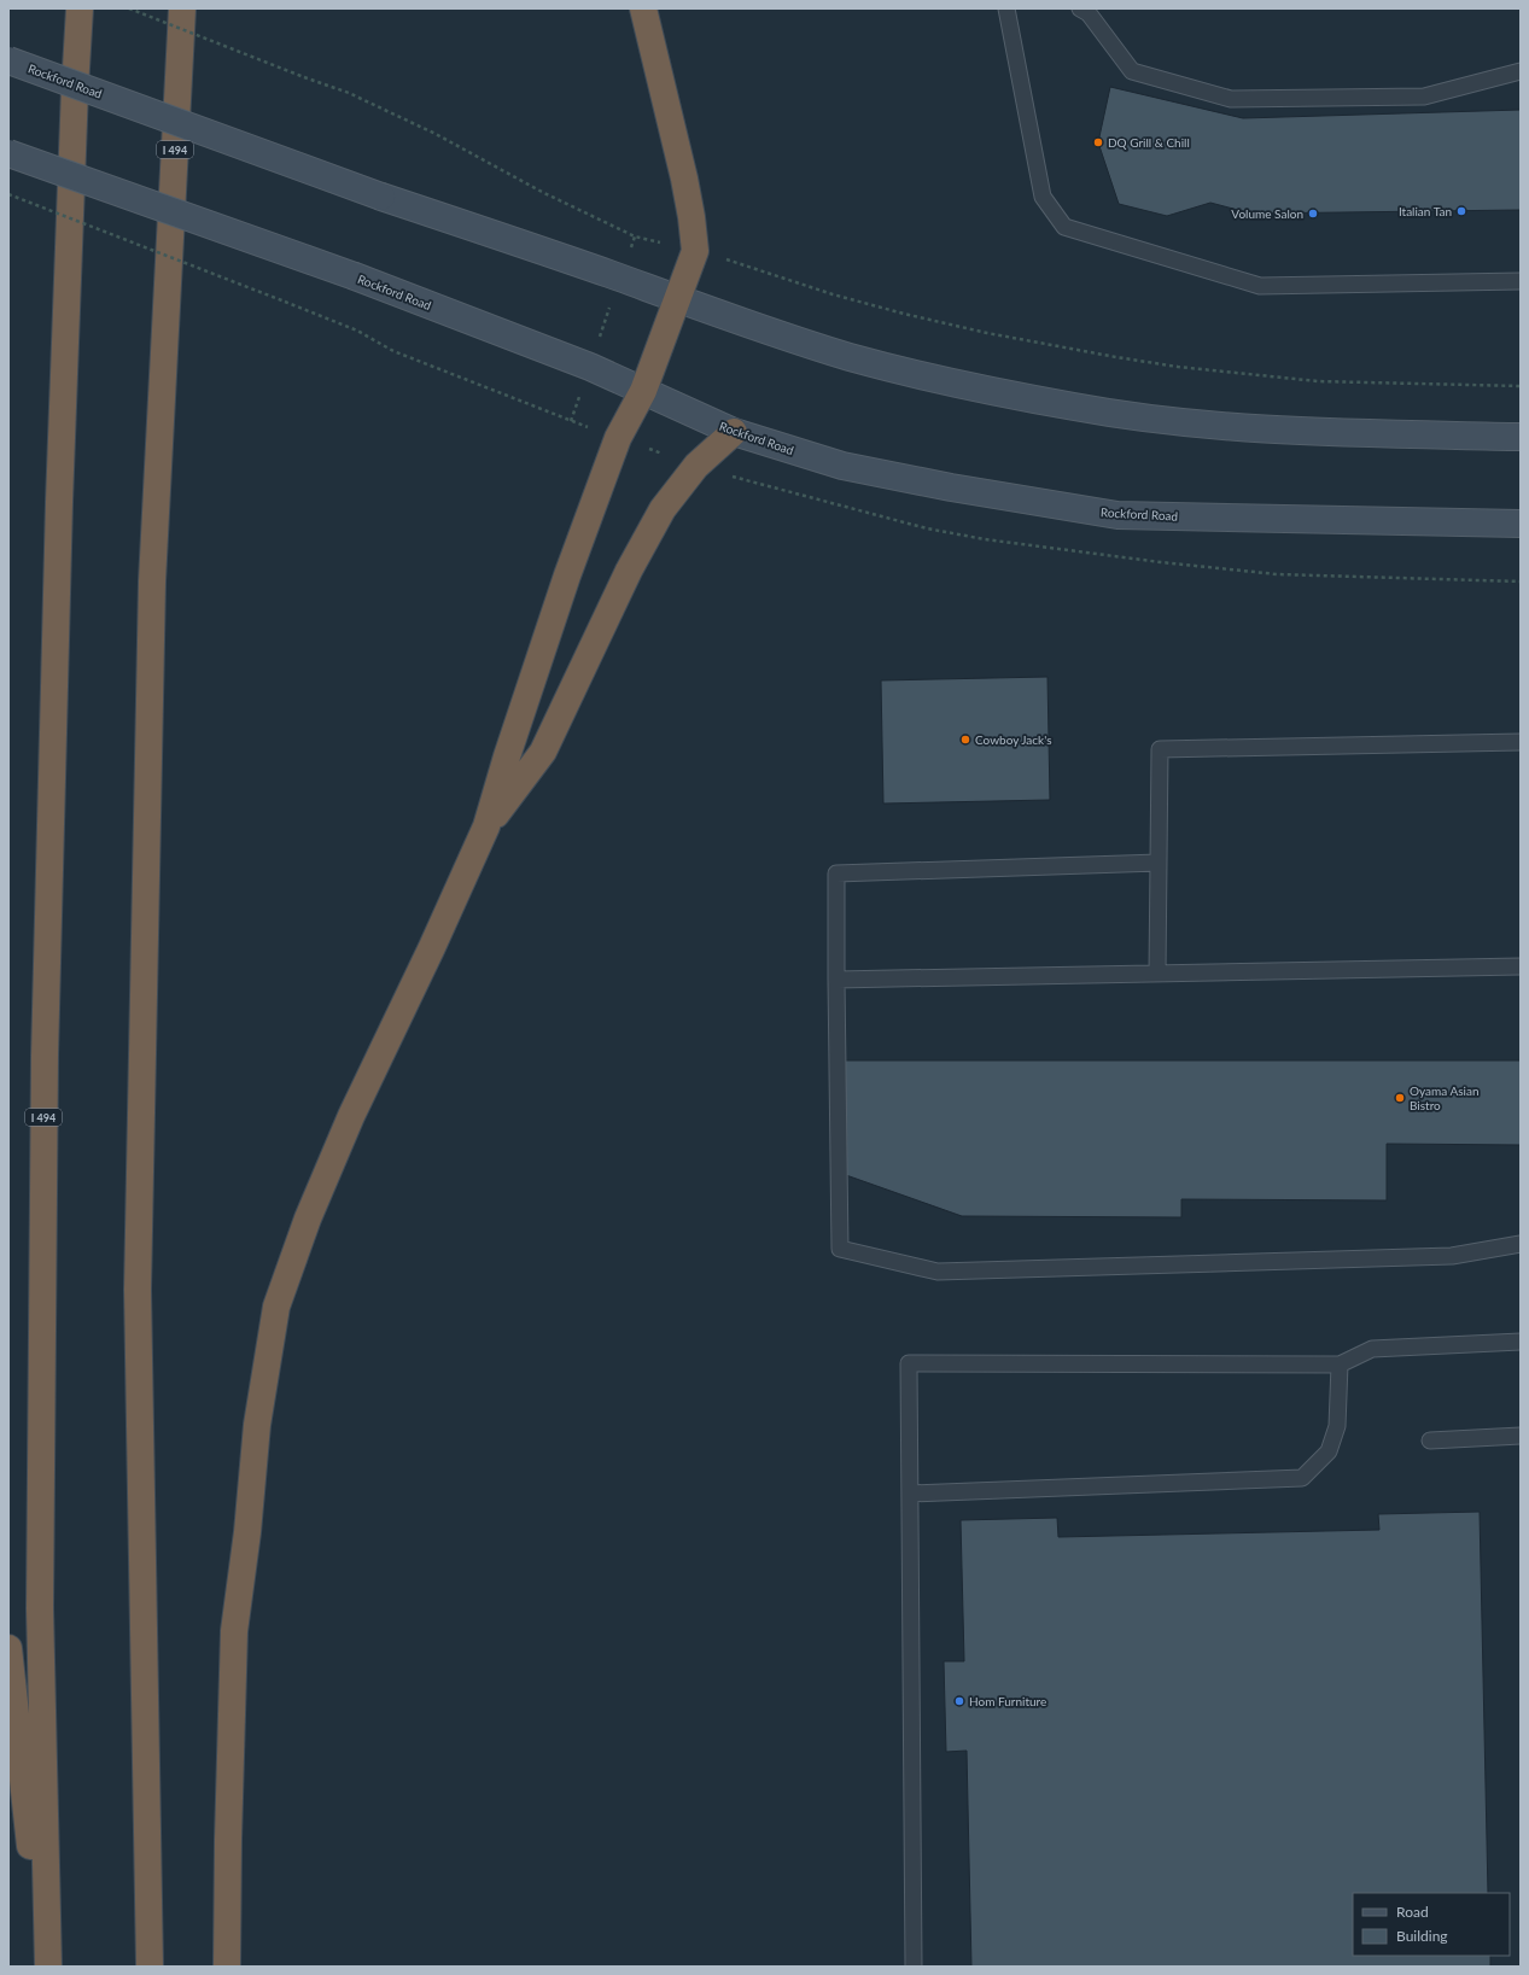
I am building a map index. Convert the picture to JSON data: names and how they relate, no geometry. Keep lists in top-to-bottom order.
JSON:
{
  "streets": {
    "highway": ["I 494"],
    "main road": ["Rockford Road"]
  },
  "places": [
    "DQ Grill & Chill",
    "Italian Tan",
    "Volume Salon",
    "Cowboy Jack's",
    "Oyama Asian Bistro",
    "Hom Furniture"
  ],
  "legend": ["Road", "Building"]
}
